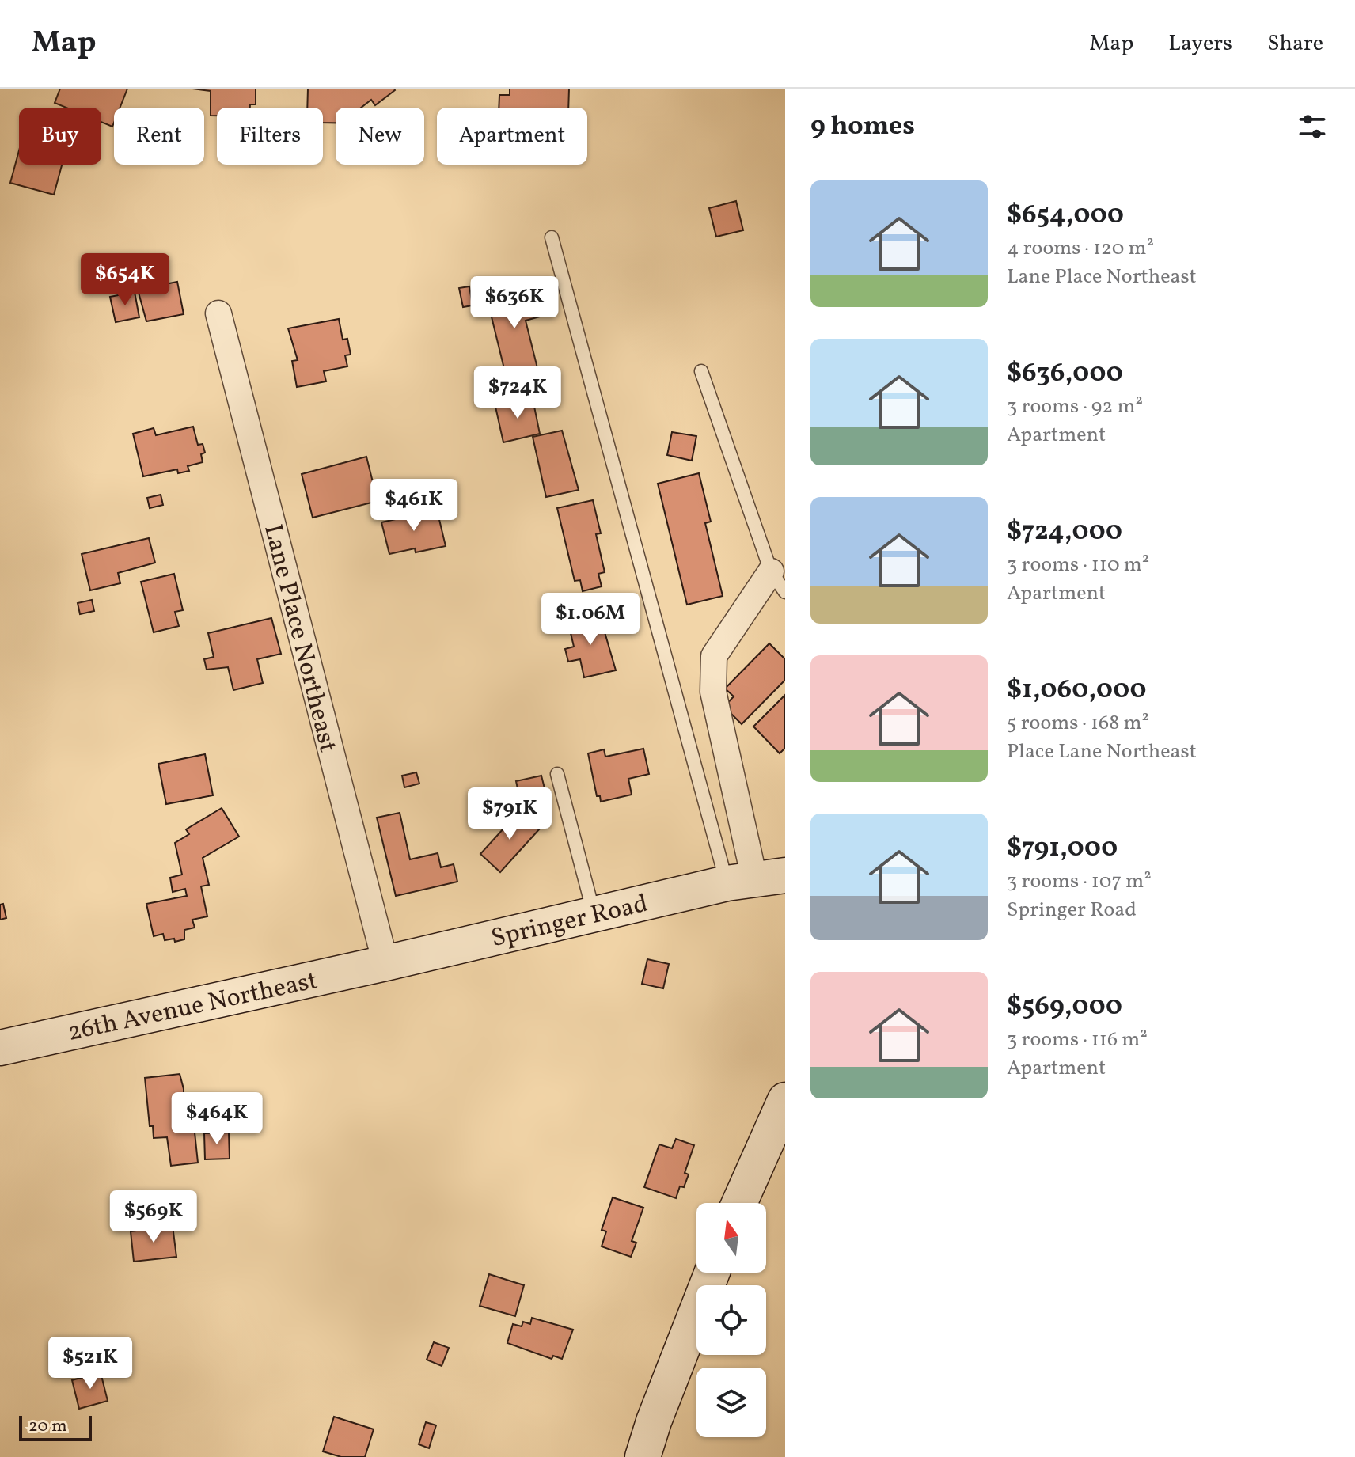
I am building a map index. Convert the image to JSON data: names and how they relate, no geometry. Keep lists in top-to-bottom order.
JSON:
{
  "streets": {
    "street": ["Lane Place Northeast", "Springer Road", "26th Avenue Northeast"]
  },
  "crossings": [
    ["Lane Place Northeast", "Springer Road"],
    ["Lane Place Northeast", "26th Avenue Northeast"],
    ["Springer Road", "26th Avenue Northeast"]
  ],
  "scale_bar": "20 m",
  "north": "top",
  "page": {
    "header": "Map",
    "nav": ["Map", "Layers", "Share"],
    "heading": "9 homes",
    "chip": [
      "Buy",
      "Rent",
      "Filters",
      "New",
      "Apartment"
    ],
    "list": [
      {
        "name": "$654,000",
        "note": "4 rooms · 120 m² · Lane Place Northeast"
      },
      {
        "name": "$636,000",
        "note": "3 rooms · 92 m² · Apartment"
      },
      {
        "name": "$724,000",
        "note": "3 rooms · 110 m² · Apartment"
      },
      {
        "name": "$1,060,000",
        "note": "5 rooms · 168 m² · Place Lane Northeast"
      },
      {
        "name": "$791,000",
        "note": "3 rooms · 107 m² · Springer Road"
      },
      {
        "name": "$569,000",
        "note": "3 rooms · 116 m² · Apartment"
      }
    ],
    "price": [
      "$654K",
      "$636K",
      "$724K",
      "$461K",
      "$1.06M",
      "$791K",
      "$464K",
      "$569K",
      "$521K"
    ],
    "scale": "20 m"
  }
}
